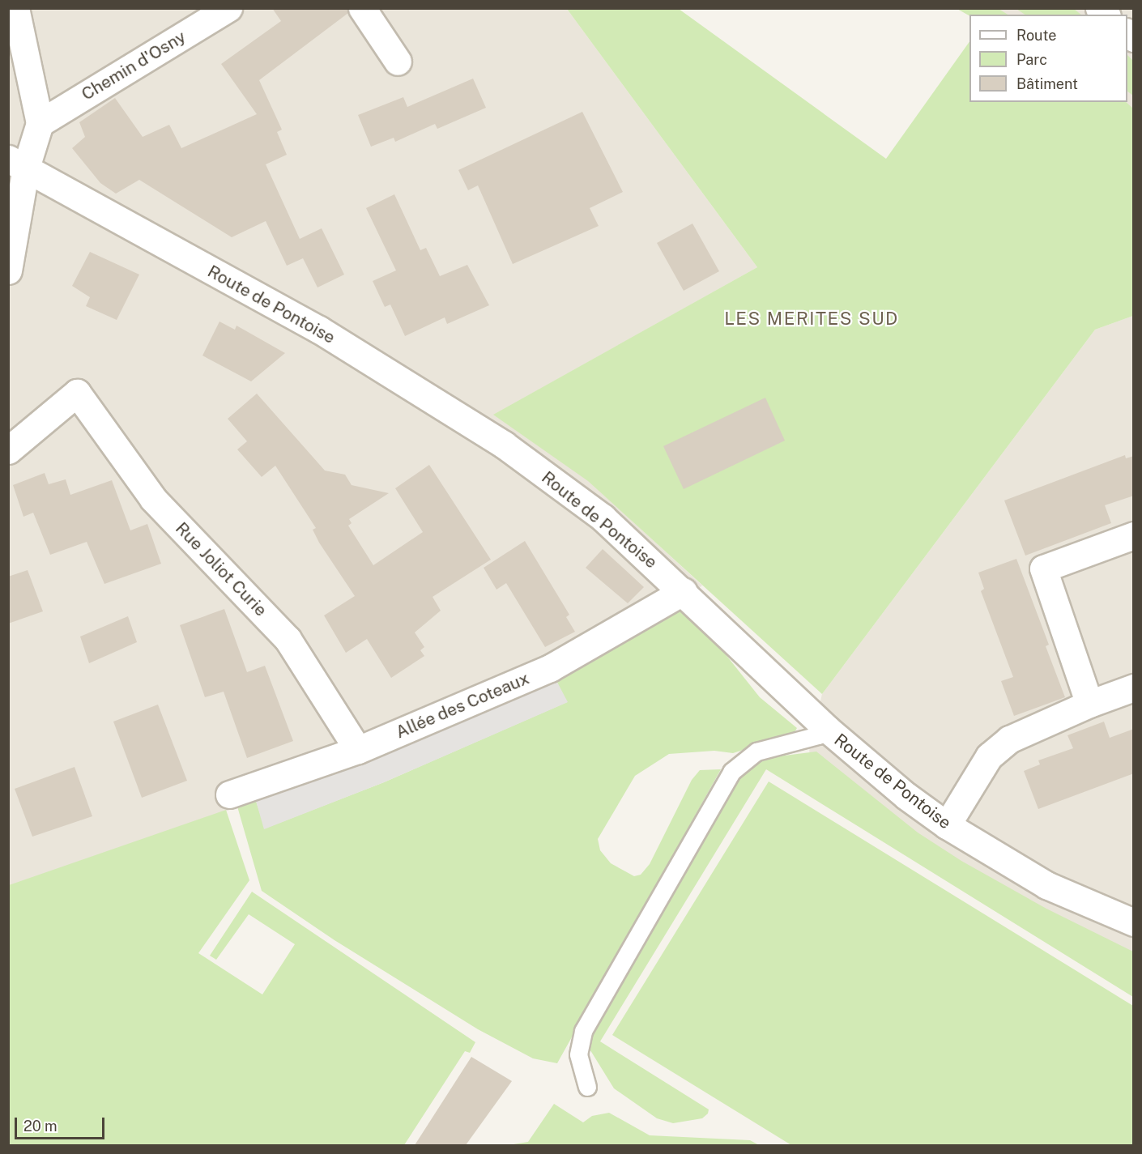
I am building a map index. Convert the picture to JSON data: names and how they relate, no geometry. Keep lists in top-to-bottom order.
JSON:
{
  "streets": {
    "street": [
      "Chemin d'Osny",
      "Route de Pontoise",
      "Rue Joliot Curie",
      "Allée des Coteaux"
    ]
  },
  "crossings": [
    ["Route de Pontoise", "Allée des Coteaux"],
    ["Rue Joliot Curie", "Allée des Coteaux"]
  ],
  "districts": ["LES MERITES SUD"],
  "legend": ["Route", "Parc", "Bâtiment"],
  "scale_bar": "20 m"
}
